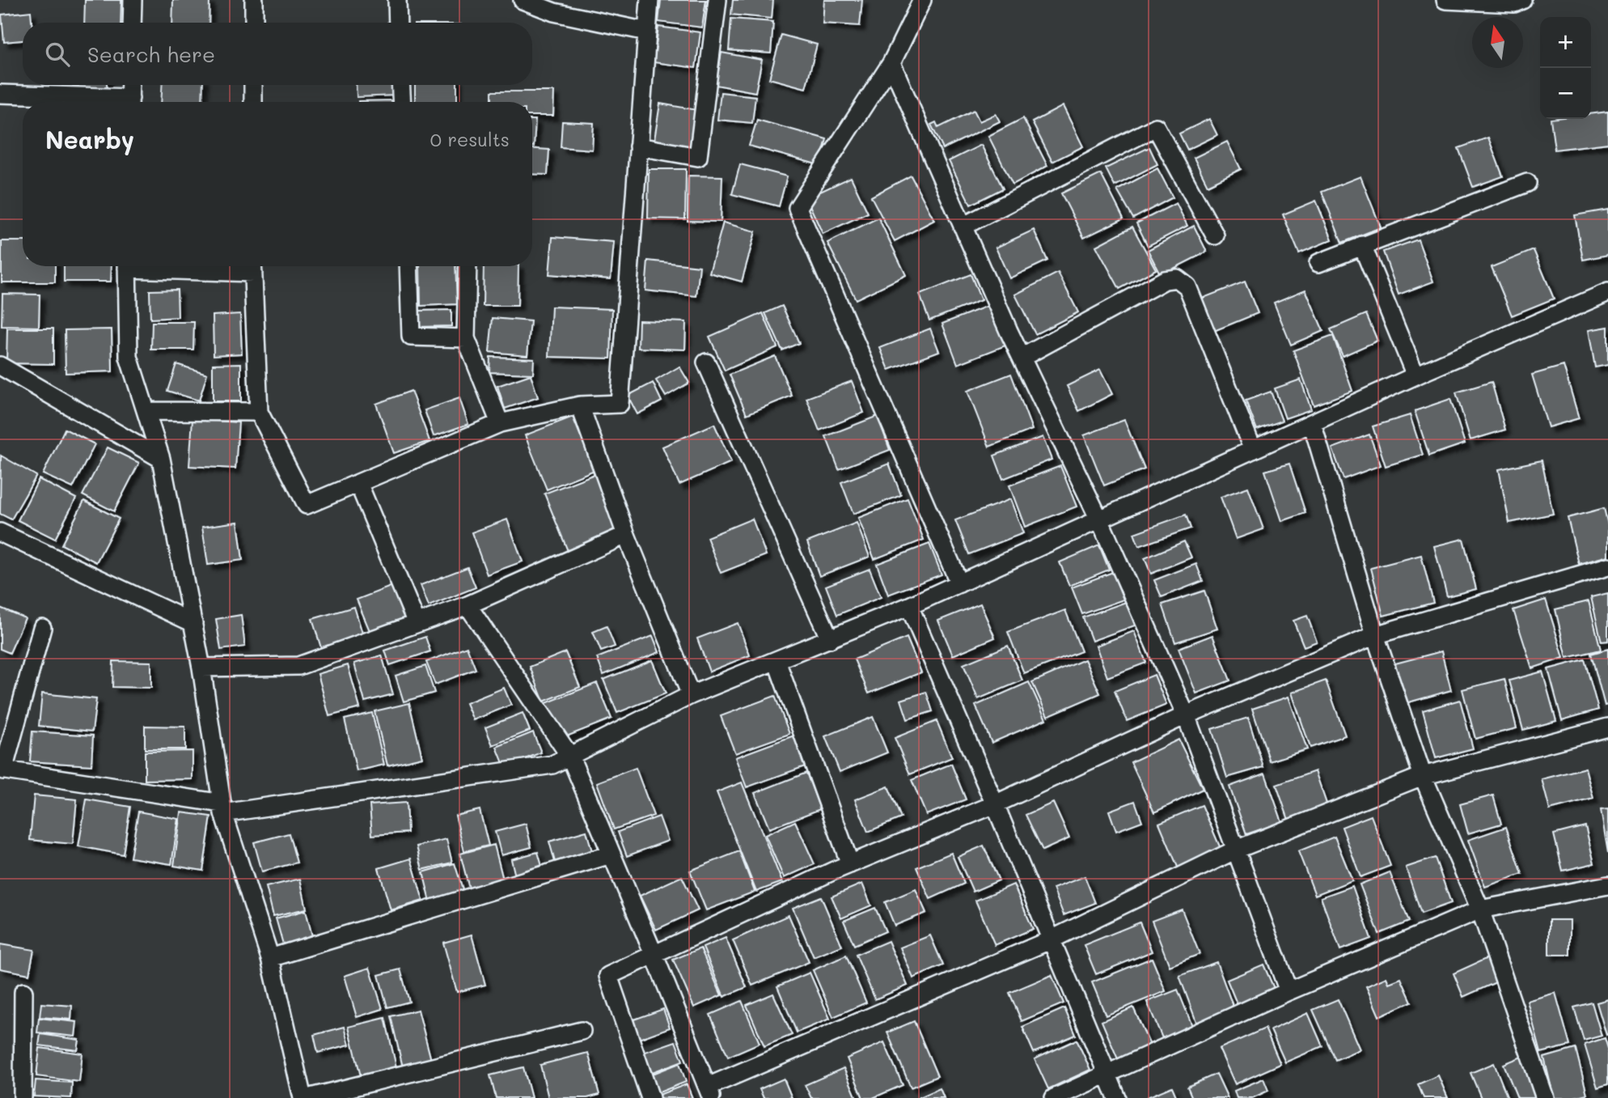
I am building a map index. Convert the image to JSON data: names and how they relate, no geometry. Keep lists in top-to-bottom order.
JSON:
{
  "north": "top",
  "page": {
    "map_buttons": ["+", "−"],
    "search": "Search here",
    "heading": ["Nearby", "0 results"]
  }
}
